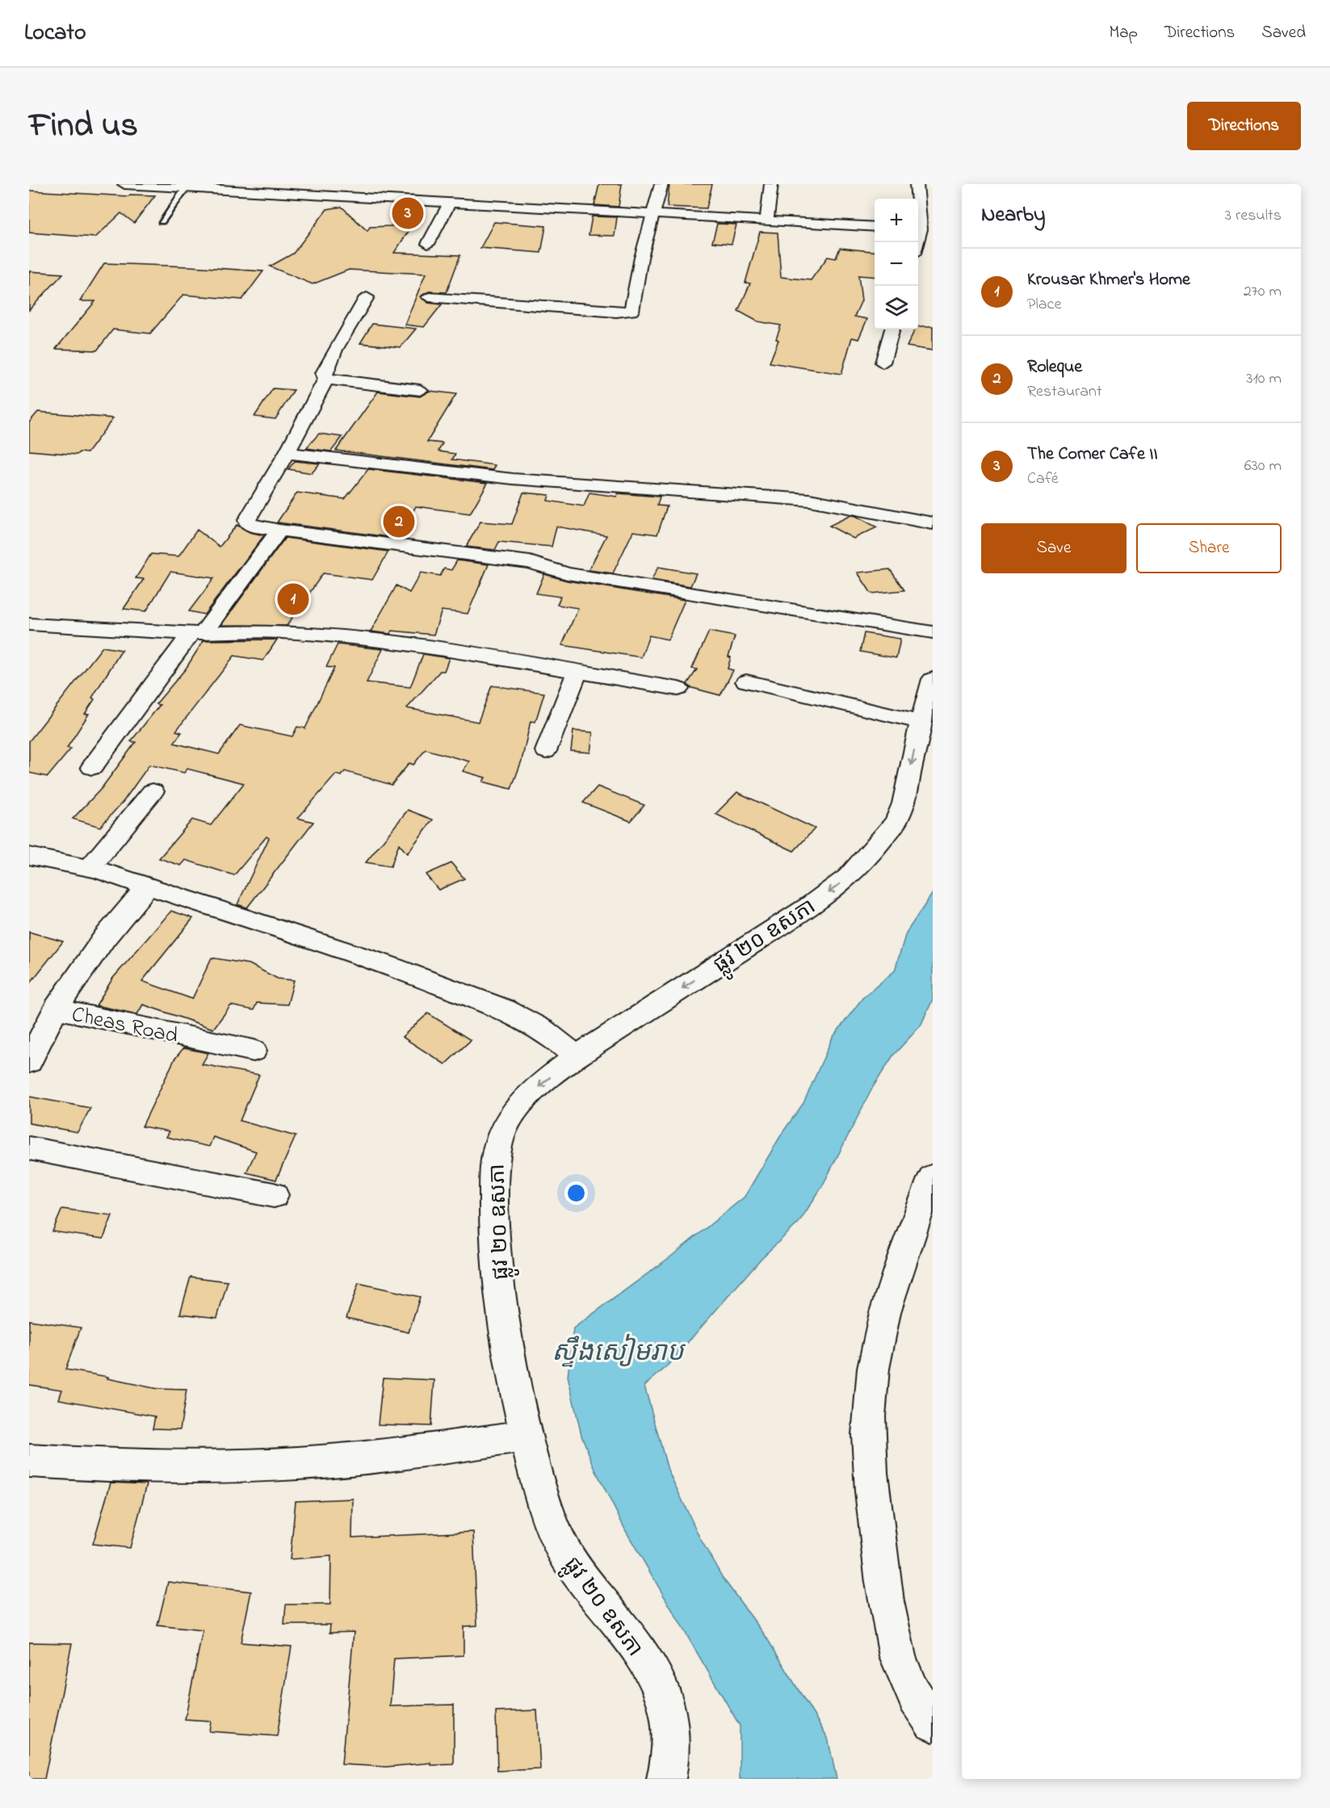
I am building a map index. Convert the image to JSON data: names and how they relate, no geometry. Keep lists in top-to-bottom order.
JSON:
{
  "streets": {
    "street": ["ផ្លូវ ២០ ឧសភា", "Cheas Road"]
  },
  "one_way": ["ផ្លូវ ២០ ឧសភា"],
  "water": ["ស្ទឹងសៀមរាប"],
  "page": {
    "header": "Locato",
    "nav": ["Map", "Directions", "Saved"],
    "title": "Find us",
    "buttons": [
      "Directions",
      ["Save", "Share"]
    ],
    "heading": ["Nearby", "3 results"],
    "pins": ["3", "2", "1"],
    "map_buttons": ["+", "−"],
    "list": [
      {
        "mark": "1",
        "name": "Krousar Khmer's Home",
        "note": "Place",
        "value": "270 m"
      },
      {
        "mark": "2",
        "name": "Roleque",
        "note": "Restaurant",
        "value": "310 m"
      },
      {
        "mark": "3",
        "name": "The Corner Cafe II",
        "note": "Café",
        "value": "630 m"
      }
    ]
  }
}
